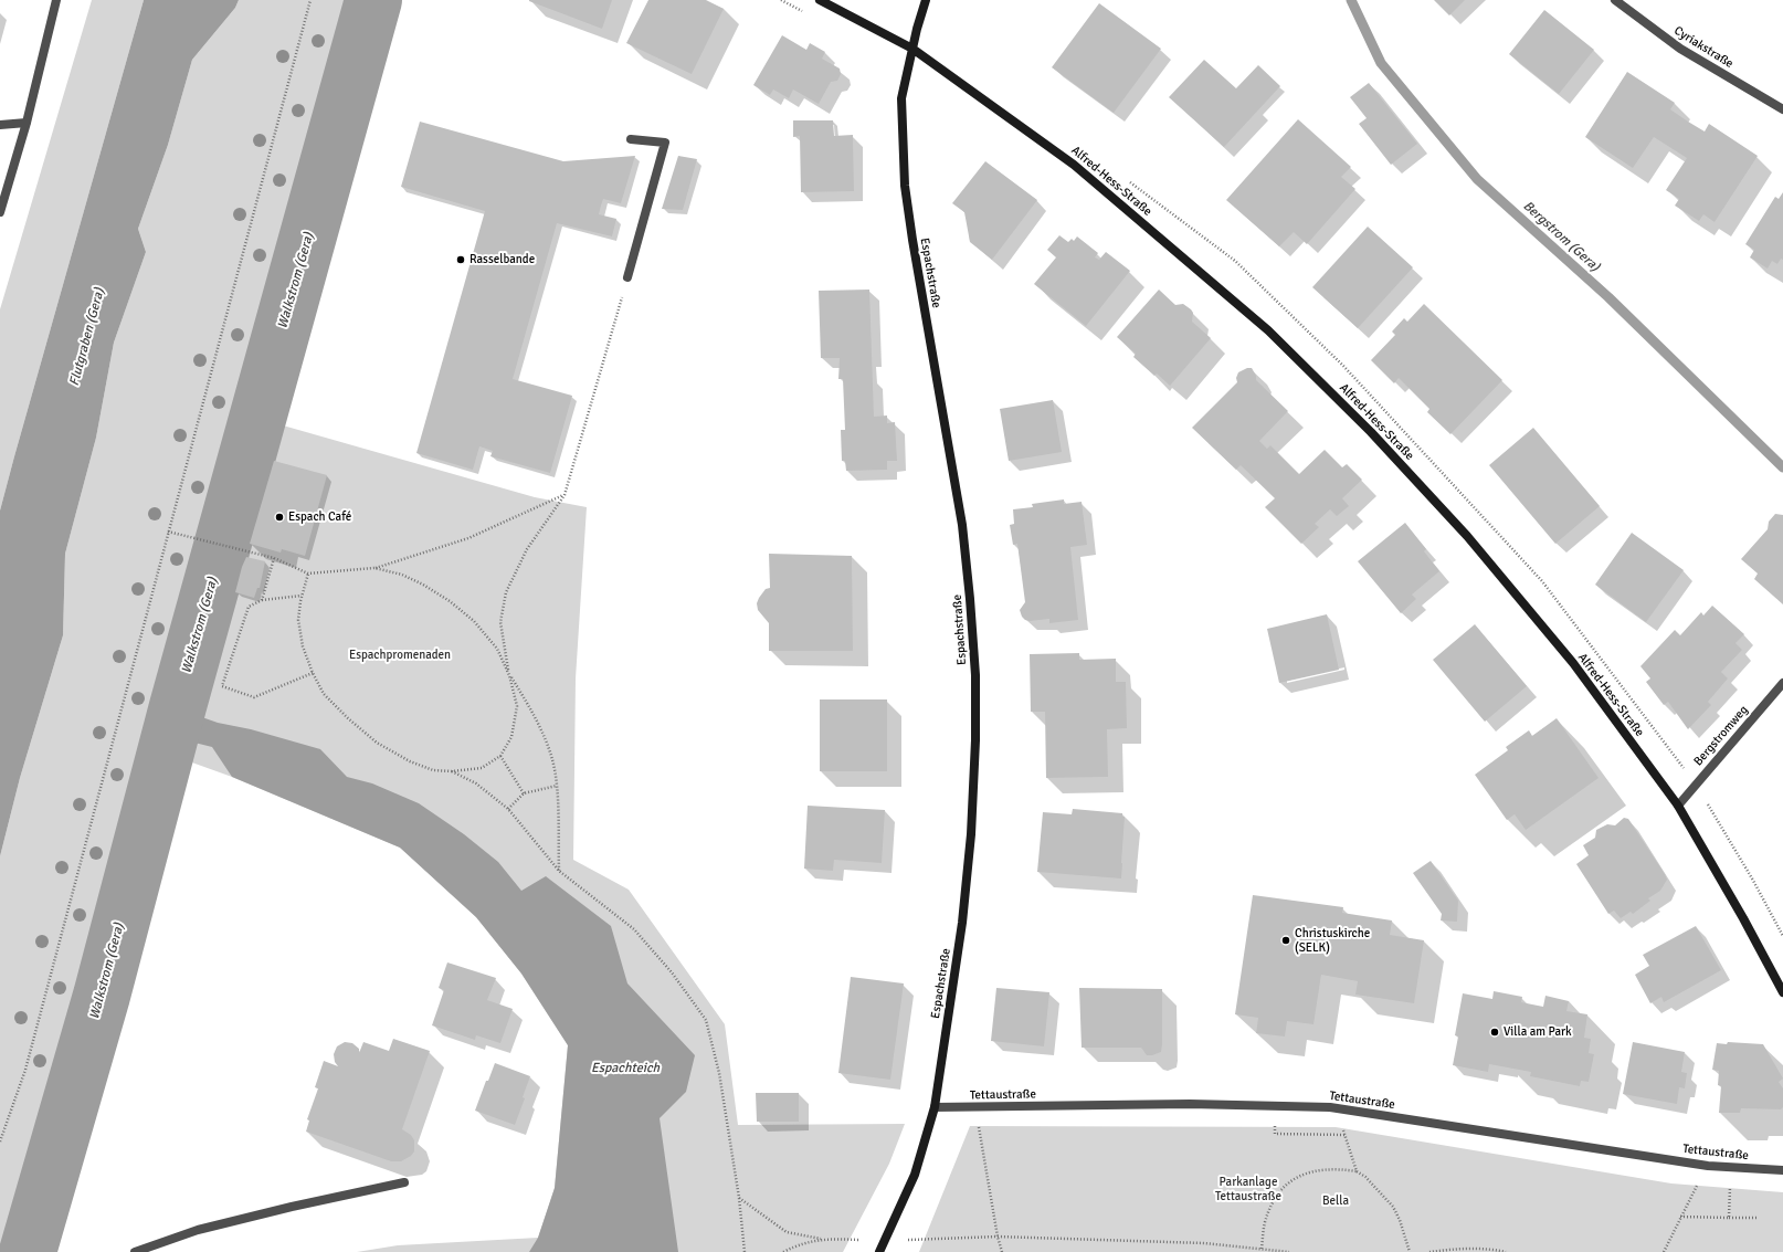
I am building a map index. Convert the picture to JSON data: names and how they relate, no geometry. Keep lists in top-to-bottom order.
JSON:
{
  "streets": {
    "main road": ["Alfred-Hess-Straße", "Espachstraße"],
    "street": ["Cyriakstraße", "Bergstromweg", "Tettaustraße"]
  },
  "crossings": [
    ["Alfred-Hess-Straße", "Espachstraße"],
    ["Alfred-Hess-Straße", "Bergstromweg"],
    ["Espachstraße", "Tettaustraße"]
  ],
  "water": [
    "Bergstrom (Gera)",
    "Walkstrom (Gera)",
    "Flutgraben (Gera)",
    "Espachteich"
  ],
  "parks": ["Espachpromenaden", "Parkanlage Tettaustraße", "Bella"],
  "places": [
    "Rasselbande",
    "Espach Café",
    "Christuskirche (SELK)",
    "Villa am Park"
  ]
}
